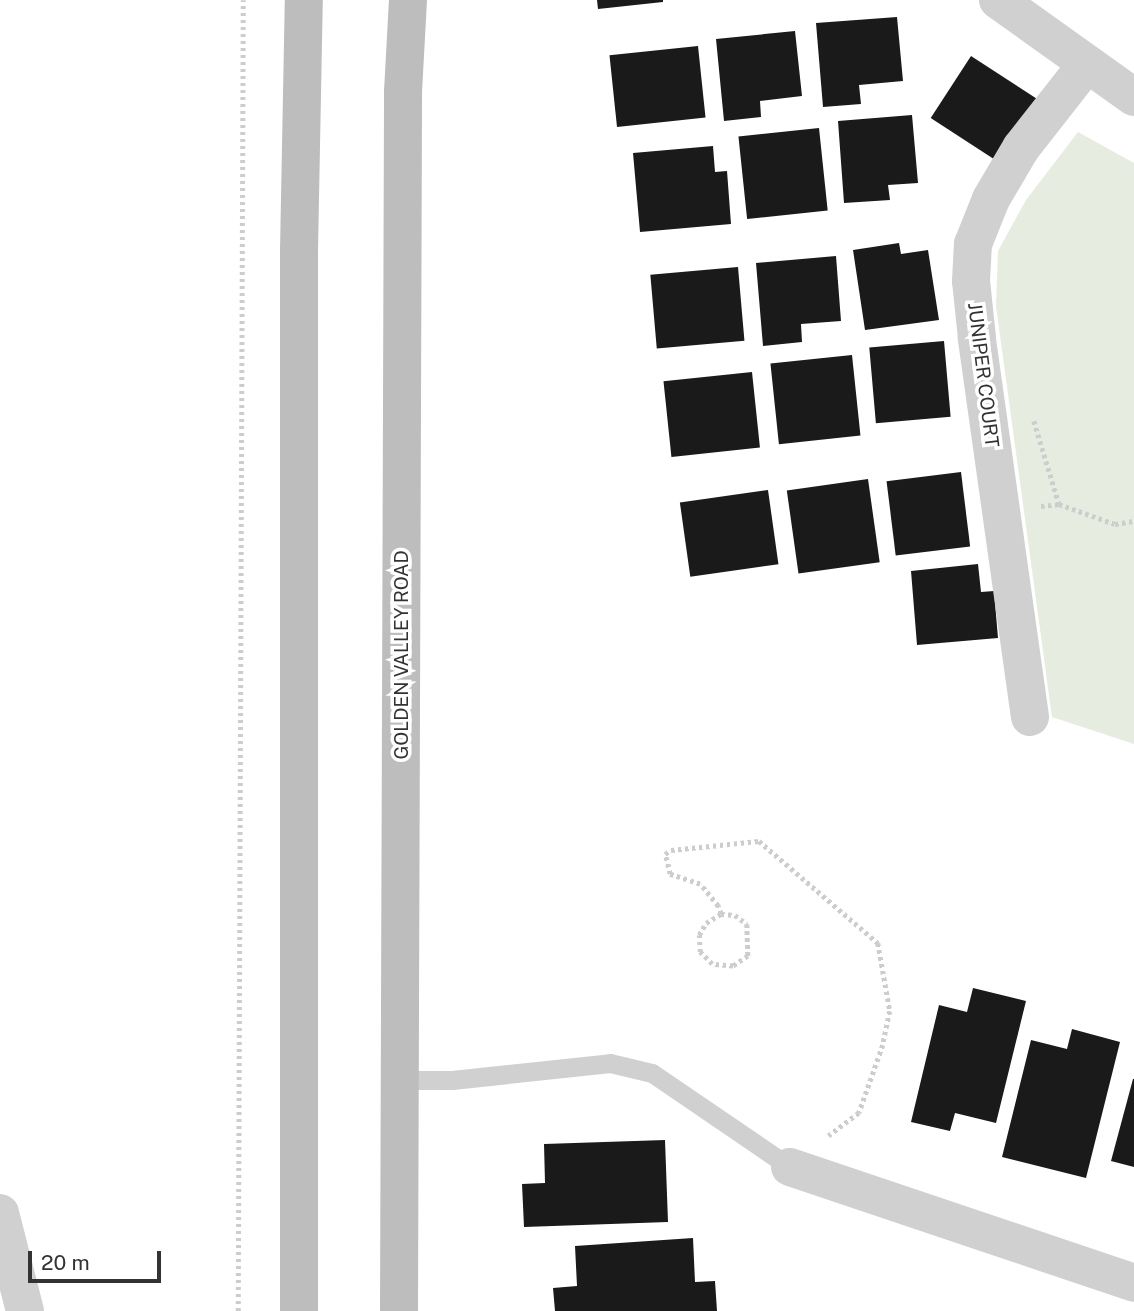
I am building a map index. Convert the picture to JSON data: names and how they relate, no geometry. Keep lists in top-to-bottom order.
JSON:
{
  "streets": {
    "main road": ["GOLDEN VALLEY ROAD"],
    "street": ["JUNIPER COURT"]
  },
  "scale_bar": "20 m"
}
